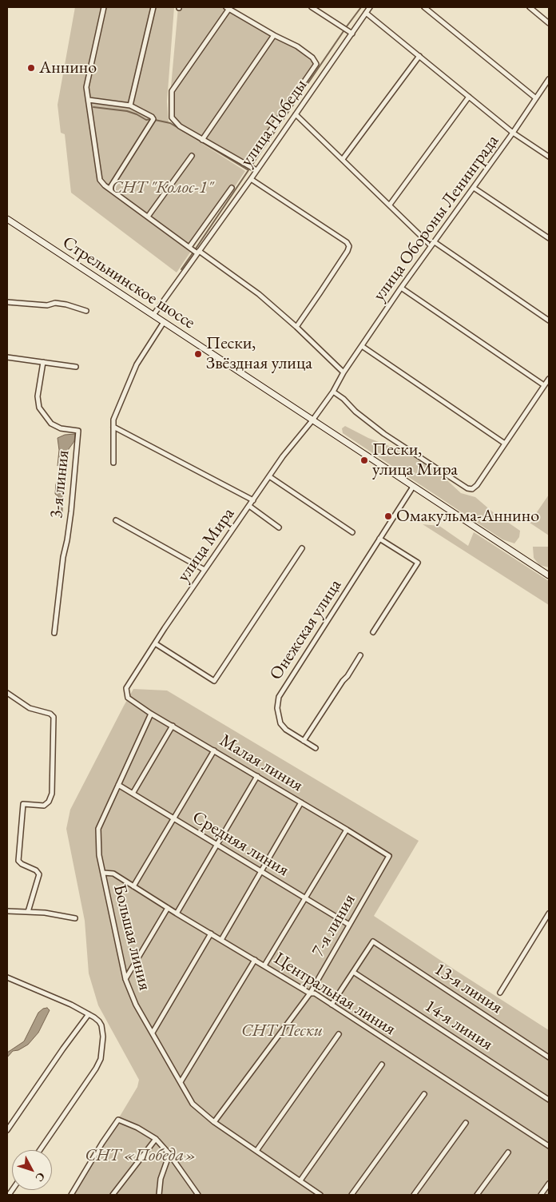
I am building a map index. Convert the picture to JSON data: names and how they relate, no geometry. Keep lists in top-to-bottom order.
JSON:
{
  "streets": {
    "main road": ["Стрельнинское шоссе"],
    "street": [
      "улица Победы",
      "улица Обороны Ленинграда",
      "3-я линия",
      "улица Мира",
      "Онежская улица",
      "Малая линия",
      "Средняя линия",
      "7-я линия",
      "Большая линия",
      "13-я линия",
      "Центральная линия",
      "14-я линия"
    ]
  },
  "crossings": [
    ["улица Победы", "Стрельнинское шоссе"],
    ["улица Обороны Ленинграда", "улица Мира"],
    ["Стрельнинское шоссе", "улица Мира"],
    ["Стрельнинское шоссе", "Онежская улица"],
    ["улица Мира", "Малая линия"],
    ["Малая линия", "7-я линия"],
    ["Малая линия", "Большая линия"],
    ["Средняя линия", "7-я линия"],
    ["Средняя линия", "Большая линия"],
    ["7-я линия", "Большая линия"],
    ["7-я линия", "Центральная линия"],
    ["Большая линия", "Центральная линия"],
    ["13-я линия", "14-я линия"]
  ],
  "parks": ["СНТ \"Колос-1\"", "СНТ Пески", "СНТ «Победа»"],
  "places": [
    "Аннино",
    "Пески, Звёздная улица",
    "Пески, улица Мира",
    "Омакульма-Аннино"
  ],
  "north": "bottom right"
}
